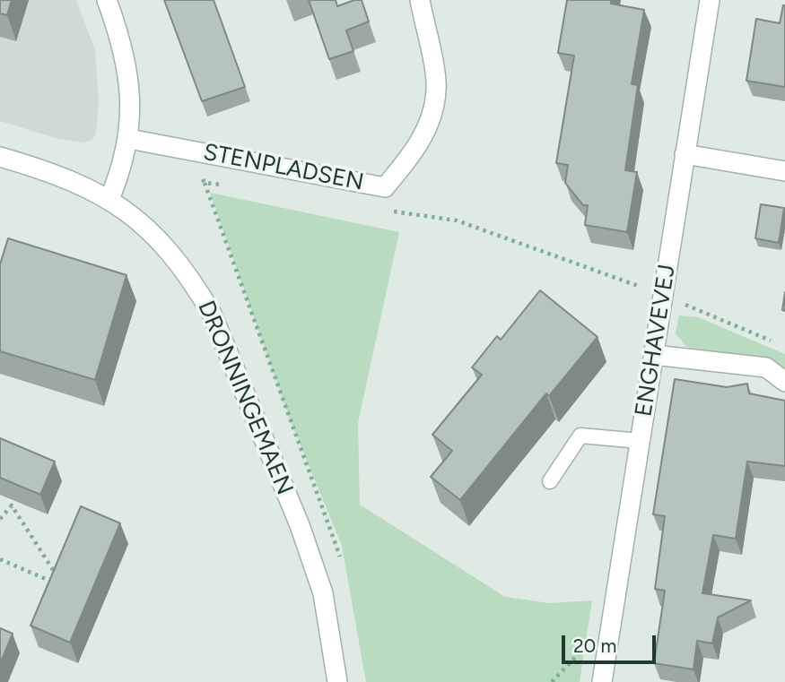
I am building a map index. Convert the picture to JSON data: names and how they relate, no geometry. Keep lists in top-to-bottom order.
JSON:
{
  "streets": {
    "street": ["STENPLADSEN", "ENGHAVEVEJ", "DRONNINGEMAEN"]
  },
  "scale_bar": "20 m"
}
